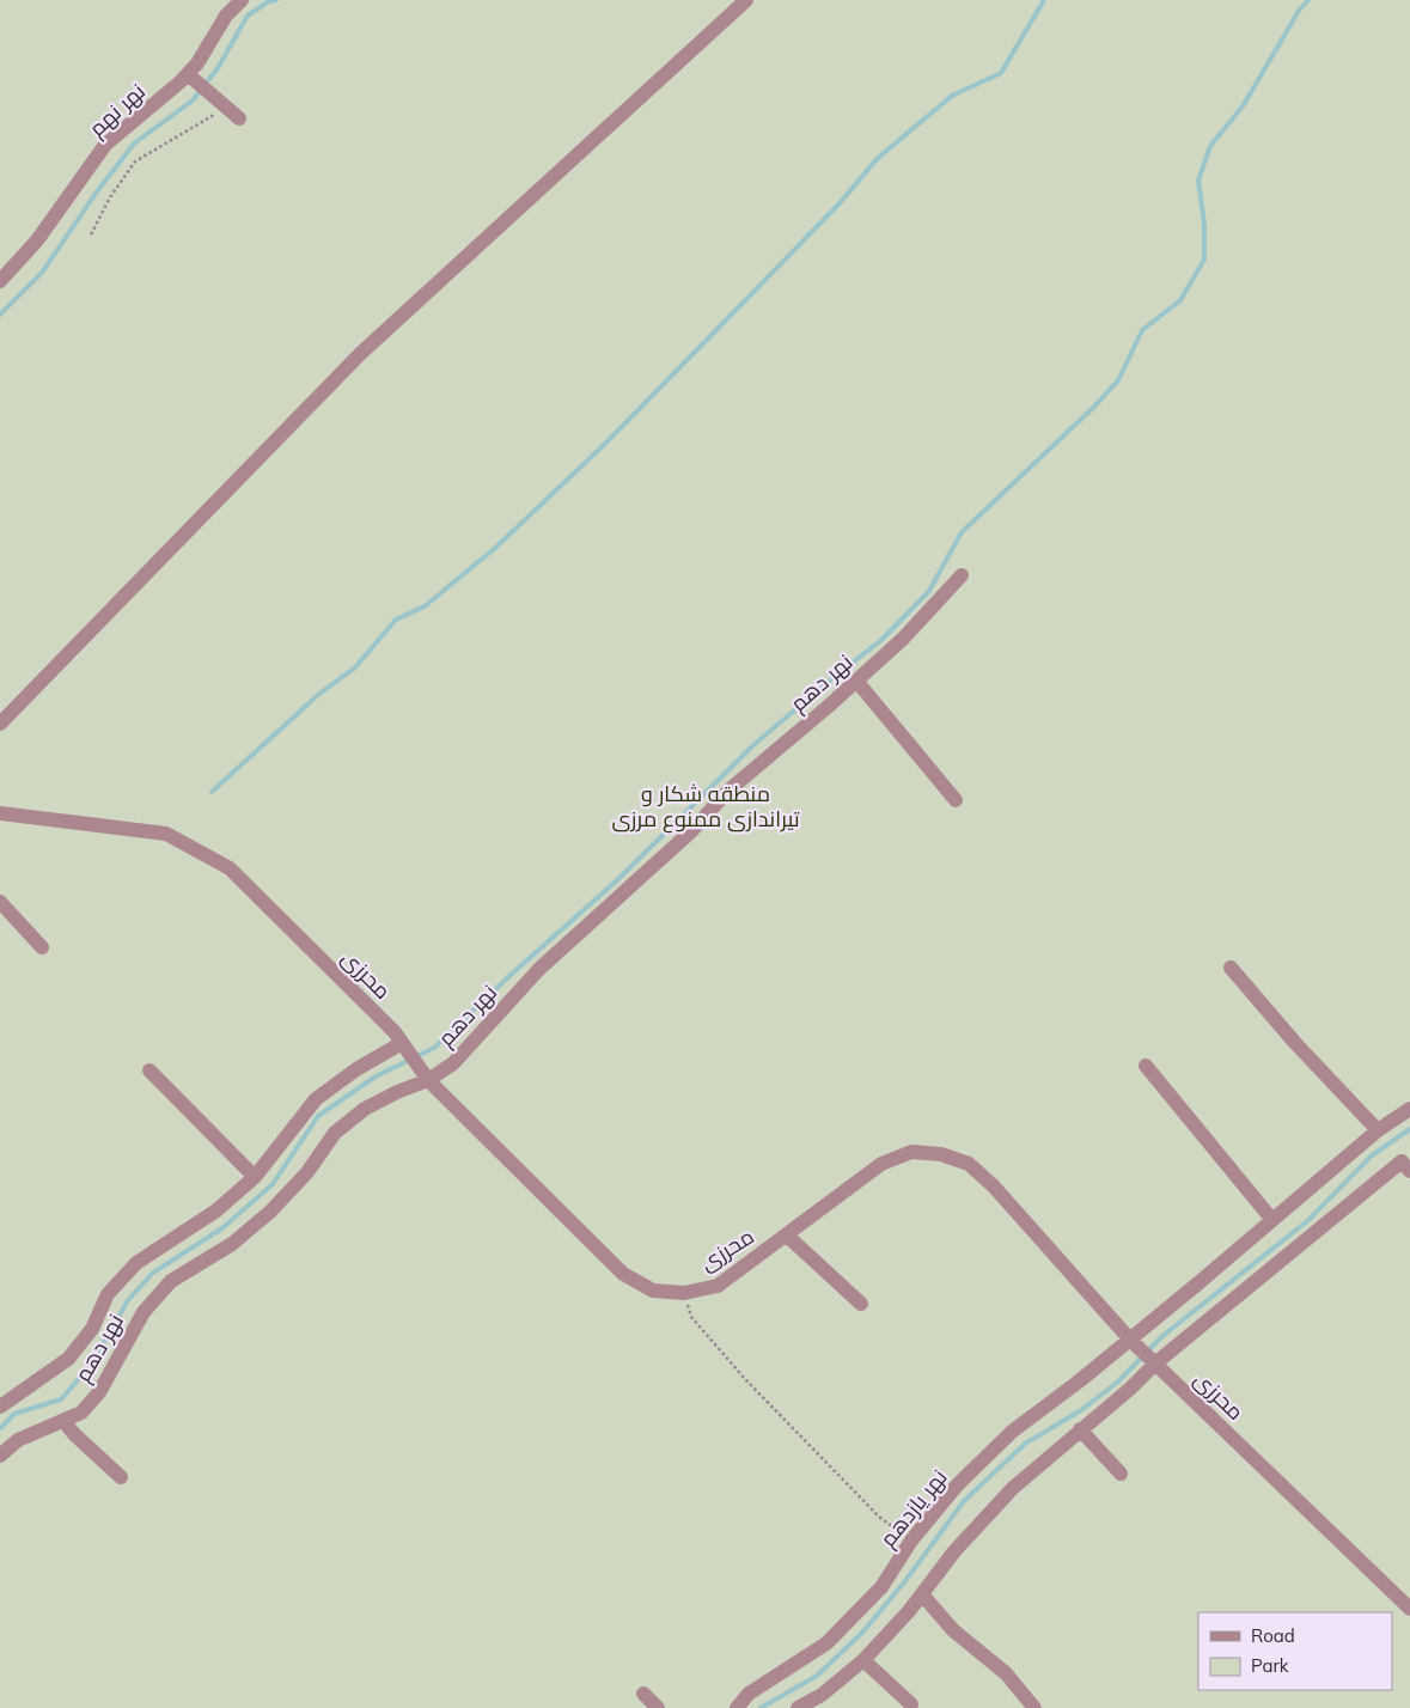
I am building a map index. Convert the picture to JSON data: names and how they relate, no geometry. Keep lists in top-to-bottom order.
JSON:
{
  "streets": {
    "street": [
      "نهر نهم",
      "نهر دهم",
      "محرزی",
      "نهر یازدهم"
    ]
  },
  "crossings": [
    ["نهر دهم", "محرزی"],
    ["محرزی", "نهر یازدهم"]
  ],
  "parks": ["منطقه شکار و تیراندازی ممنوع مرزی"],
  "legend": ["Road", "Park"]
}
